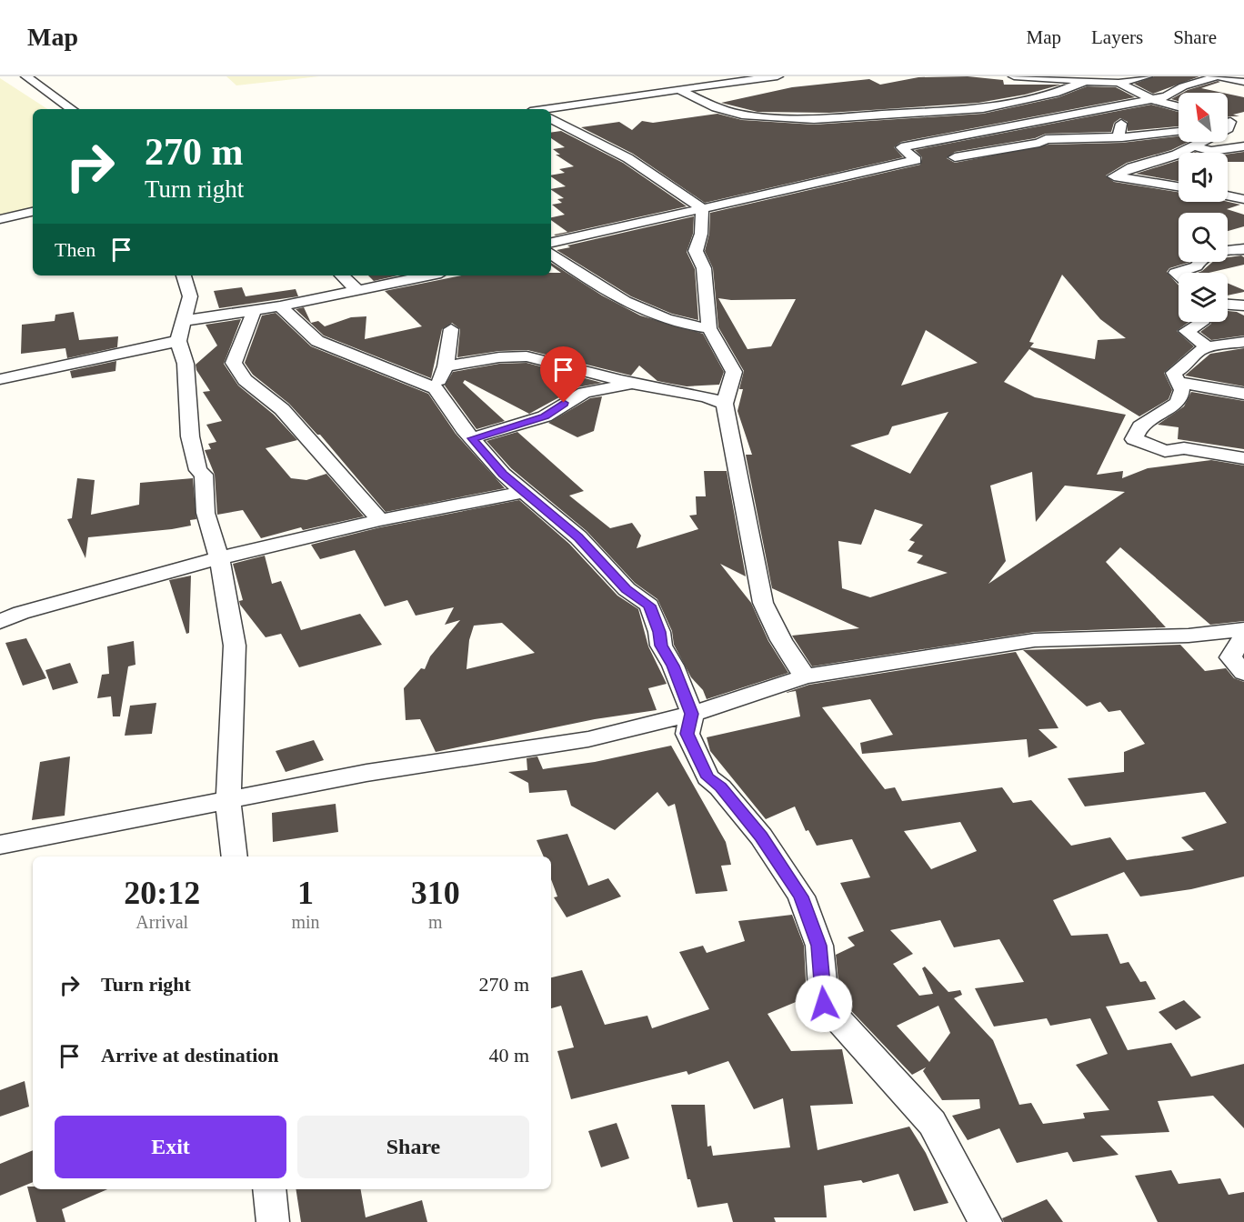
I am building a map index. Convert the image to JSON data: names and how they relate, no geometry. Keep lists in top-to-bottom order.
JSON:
{
  "north": "top left",
  "page": {
    "header": "Map",
    "nav": ["Map", "Layers", "Share"],
    "turn": ["270 m", "Turn right"],
    "then": "Then",
    "eta": [
      "20:12",
      "Arrival",
      "1",
      "min",
      "310",
      "m"
    ],
    "list": [
      {
        "name": "Turn right",
        "value": "270 m"
      },
      {
        "name": "Arrive at destination",
        "value": "40 m"
      }
    ],
    "buttons": ["Exit", "Share"]
  }
}
